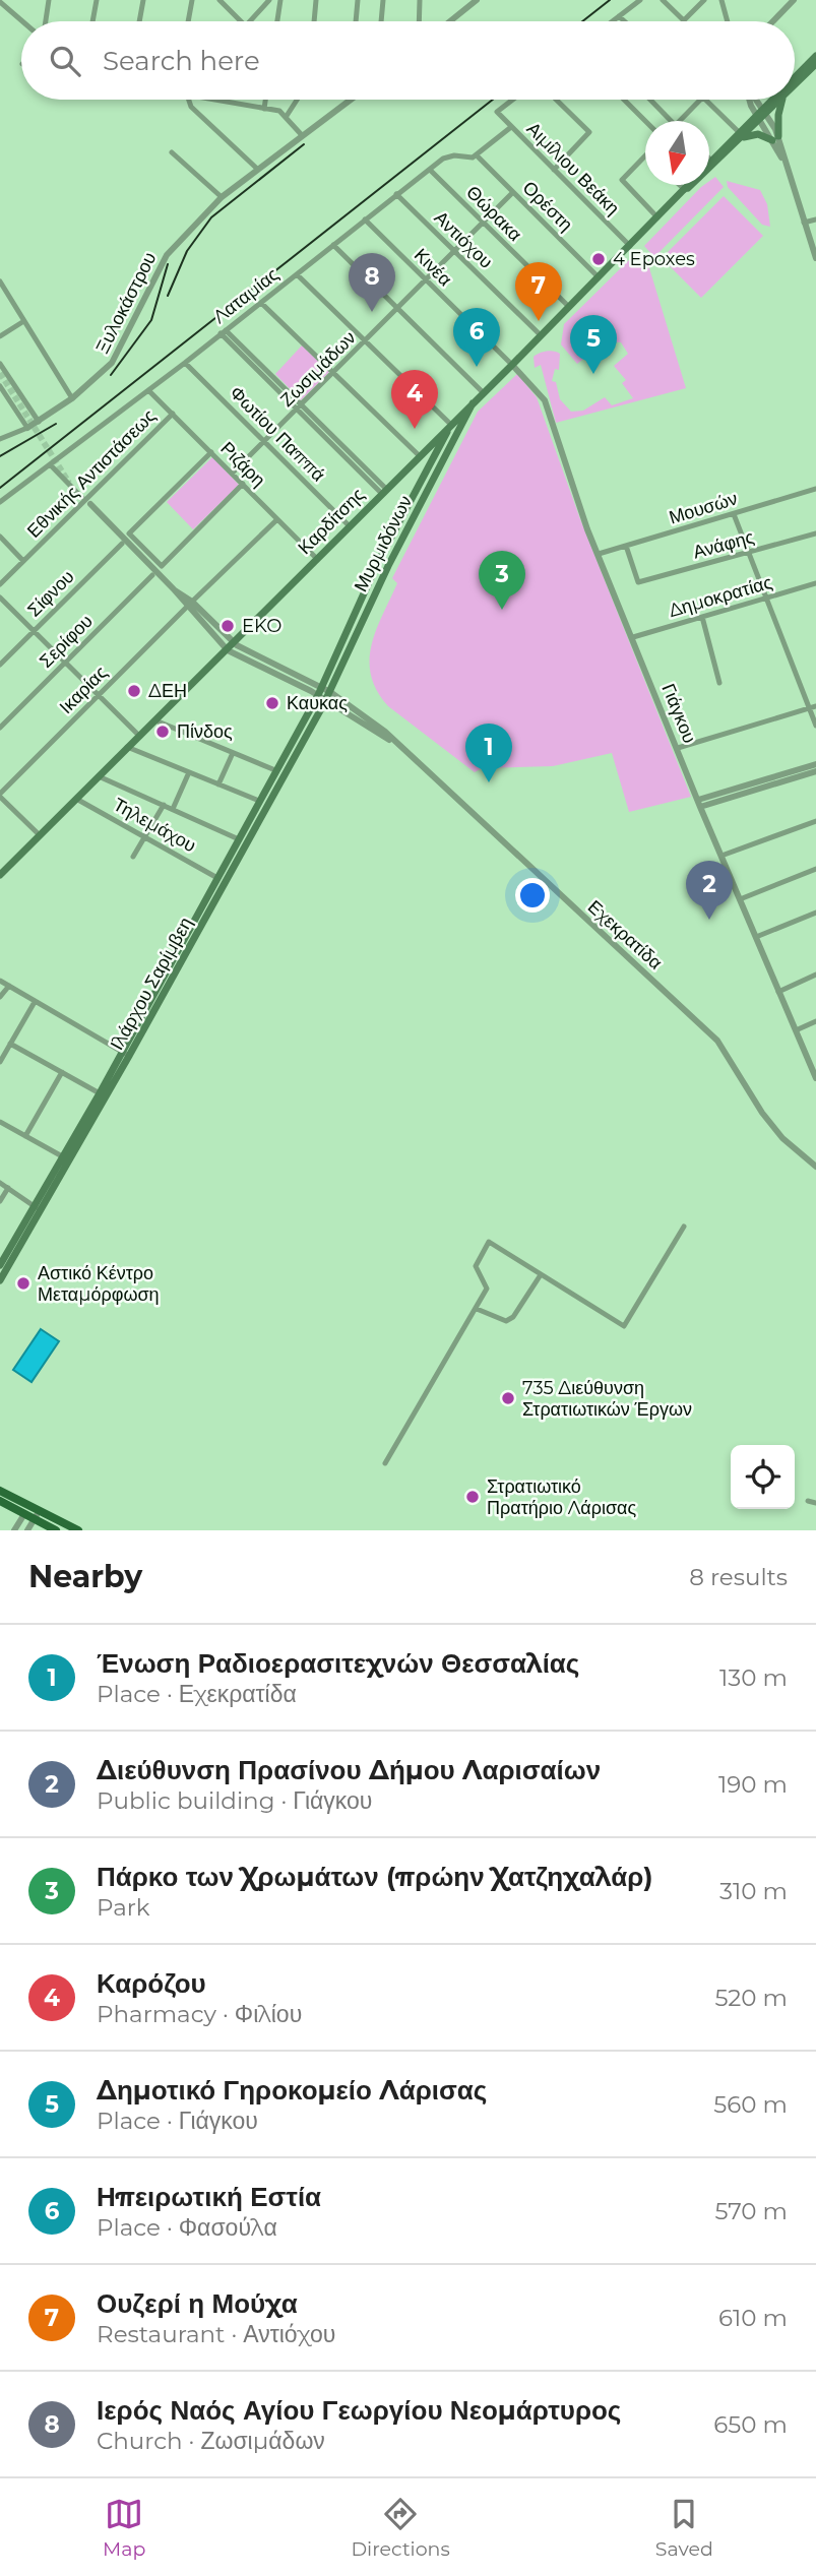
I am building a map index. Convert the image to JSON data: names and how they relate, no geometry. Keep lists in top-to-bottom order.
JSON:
{
  "streets": {
    "main road": ["Καρδίτσης", "Μυρμιδόνων", "Ιλάρχου Σαρίμβεη"],
    "street": [
      "Αιμίλιου Βεάκη",
      "Ορέστη",
      "Θώρακα",
      "Αντιόχου",
      "Κινέα",
      "Λαταμίας",
      "Ξυλοκάστρου",
      "Ζωσιμάδων",
      "Φωτίου Παππά",
      "Ριζάρη",
      "Εθνικής Αντιστάσεως",
      "Μουσών",
      "Ανάφης",
      "Σίφνου",
      "Δημοκρατίας",
      "Σερίφου",
      "Ικαρίας",
      "Γιάγκου",
      "Τηλεμάχου",
      "Εχεκρατίδα"
    ]
  },
  "crossings": [
    ["Αιμίλιου Βεάκη", "Καρδίτσης"],
    ["Ορέστη", "Λαταμίας"],
    ["Ορέστη", "Ζωσιμάδων"],
    ["Ορέστη", "Καρδίτσης"],
    ["Θώρακα", "Λαταμίας"],
    ["Θώρακα", "Ζωσιμάδων"],
    ["Θώρακα", "Καρδίτσης"],
    ["Αντιόχου", "Λαταμίας"],
    ["Αντιόχου", "Ζωσιμάδων"],
    ["Αντιόχου", "Καρδίτσης"],
    ["Κινέα", "Λαταμίας"],
    ["Κινέα", "Ζωσιμάδων"],
    ["Κινέα", "Καρδίτσης"],
    ["Κινέα", "Γιάγκου"],
    ["Λαταμίας", "Φωτίου Παππά"],
    ["Λαταμίας", "Ριζάρη"],
    ["Ζωσιμάδων", "Φωτίου Παππά"],
    ["Ζωσιμάδων", "Ριζάρη"],
    ["Φωτίου Παππά", "Καρδίτσης"],
    ["Ριζάρη", "Εθνικής Αντιστάσεως"],
    ["Ριζάρη", "Καρδίτσης"],
    ["Ριζάρη", "Ικαρίας"],
    ["Εθνικής Αντιστάσεως", "Εχεκρατίδα"],
    ["Μουσών", "Ανάφης"],
    ["Μουσών", "Γιάγκου"],
    ["Καρδίτσης", "Μυρμιδόνων"],
    ["Καρδίτσης", "Γιάγκου"],
    ["Καρδίτσης", "Τηλεμάχου"],
    ["Καρδίτσης", "Εχεκρατίδα"],
    ["Μυρμιδόνων", "Εχεκρατίδα"],
    ["Μυρμιδόνων", "Ιλάρχου Σαρίμβεη"],
    ["Δημοκρατίας", "Γιάγκου"],
    ["Ικαρίας", "Εχεκρατίδα"],
    ["Τηλεμάχου", "Ιλάρχου Σαρίμβεη"],
    ["Εχεκρατίδα", "Ιλάρχου Σαρίμβεη"]
  ],
  "places": [
    "4 Epoxes",
    "EKO",
    "ΔΕΗ",
    "Καυκας",
    "Πίνδος",
    "Αστικό Κέντρο Μεταμόρφωση",
    "735 Διεύθυνση Στρατιωτικών Έργων",
    "Στρατιωτικό Πρατήριο Λάρισας"
  ],
  "north": "bottom",
  "page": {
    "search": "Search here",
    "pins": [
      "8",
      "7",
      "6",
      "5",
      "4",
      "3",
      "1",
      "2"
    ],
    "heading": ["Nearby", "8 results"],
    "list": [
      {
        "mark": "1",
        "name": "Ένωση Ραδιοερασιτεχνών Θεσσαλίας",
        "note": "Place · Εχεκρατίδα",
        "value": "130 m"
      },
      {
        "mark": "2",
        "name": "Διεύθυνση Πρασίνου Δήμου Λαρισαίων",
        "note": "Public building · Γιάγκου",
        "value": "190 m"
      },
      {
        "mark": "3",
        "name": "Πάρκο των Χρωμάτων (πρώην Χατζηχαλάρ)",
        "note": "Park",
        "value": "310 m"
      },
      {
        "mark": "4",
        "name": "Καρόζου",
        "note": "Pharmacy · Φιλίου",
        "value": "520 m"
      },
      {
        "mark": "5",
        "name": "Δημοτικό Γηροκομείο Λάρισας",
        "note": "Place · Γιάγκου",
        "value": "560 m"
      },
      {
        "mark": "6",
        "name": "Ηπειρωτική Εστία",
        "note": "Place · Φασούλα",
        "value": "570 m"
      },
      {
        "mark": "7",
        "name": "Ουζερί η Μούχα",
        "note": "Restaurant · Αντιόχου",
        "value": "610 m"
      },
      {
        "mark": "8",
        "name": "Ιερός Ναός Αγίου Γεωργίου Νεομάρτυρος",
        "note": "Church · Ζωσιμάδων",
        "value": "650 m"
      }
    ],
    "nav": ["Map", "Directions", "Saved"]
  }
}
